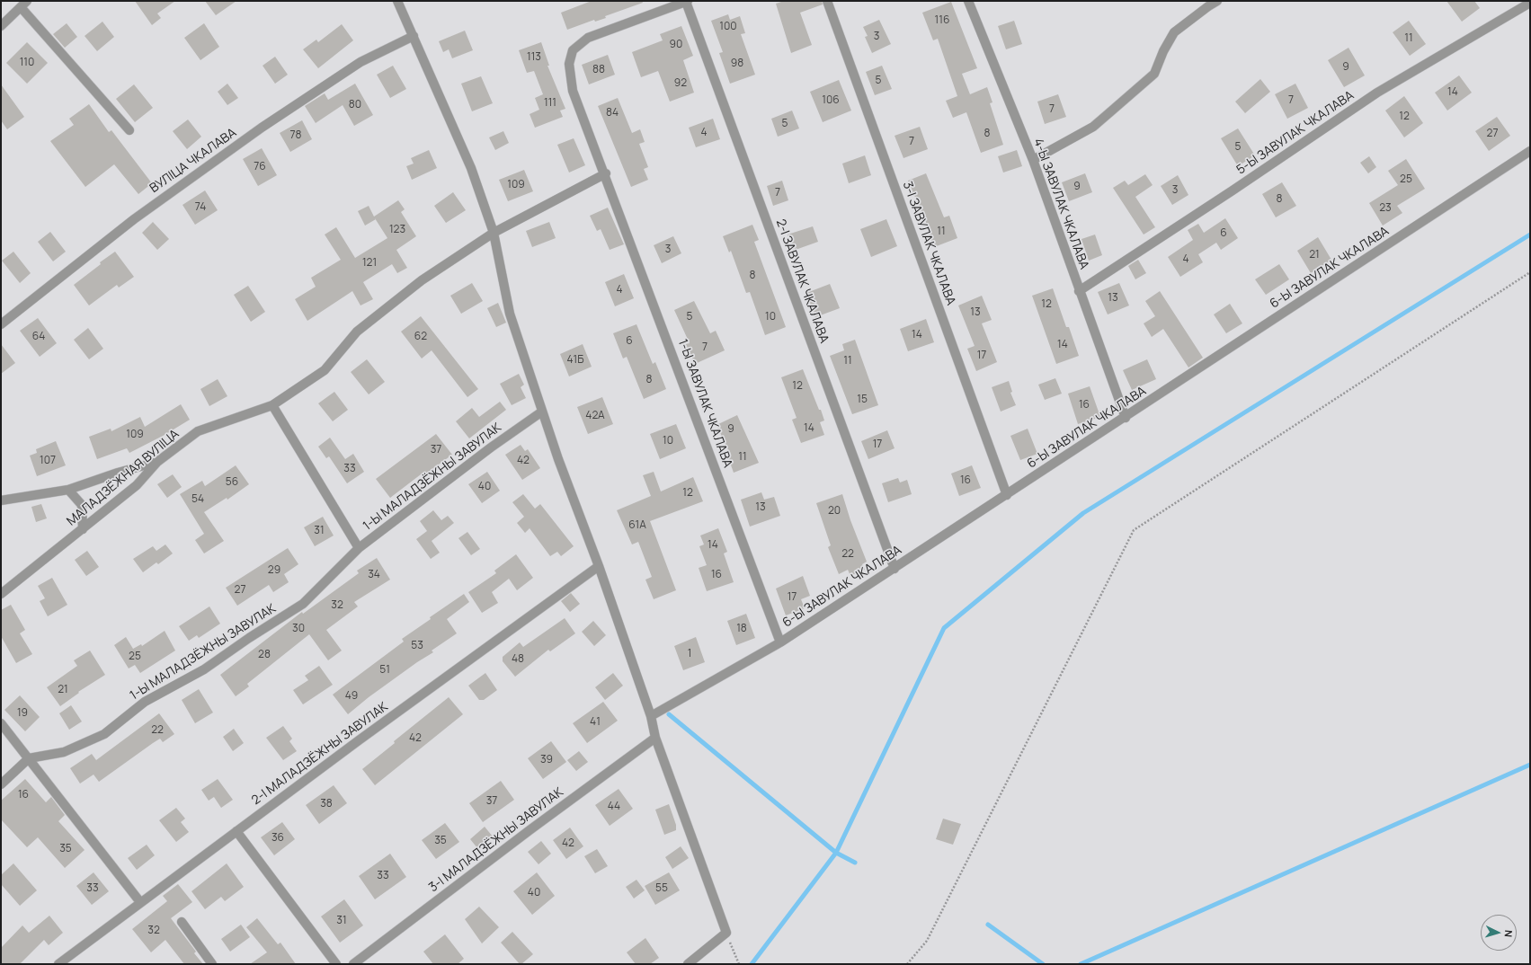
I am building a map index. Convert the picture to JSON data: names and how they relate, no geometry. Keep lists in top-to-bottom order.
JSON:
{
  "streets": {
    "street": [
      "5-Ы ЗАВУЛАК ЧКАЛАВА",
      "ВУЛІЦА ЧКАЛАВА",
      "4-Ы ЗАВУЛАК ЧКАЛАВА",
      "3-І ЗАВУЛАК ЧКАЛАВА",
      "6-Ы ЗАВУЛАК ЧКАЛАВА",
      "2-І ЗАВУЛАК ЧКАЛАВА",
      "1-Ы ЗАВУЛАК ЧКАЛАВА",
      "1-Ы МАЛАДЗЁЖНЫ ЗАВУЛАК",
      "МАЛАДЗЁЖНАЯ ВУЛІЦА",
      "2-І МАЛАДЗЁЖНЫ ЗАВУЛАК",
      "3-І МАЛАДЗЁЖНЫ ЗАВУЛАК"
    ]
  },
  "crossings": [
    ["5-Ы ЗАВУЛАК ЧКАЛАВА", "4-Ы ЗАВУЛАК ЧКАЛАВА"],
    ["4-Ы ЗАВУЛАК ЧКАЛАВА", "6-Ы ЗАВУЛАК ЧКАЛАВА"],
    ["3-І ЗАВУЛАК ЧКАЛАВА", "6-Ы ЗАВУЛАК ЧКАЛАВА"],
    ["6-Ы ЗАВУЛАК ЧКАЛАВА", "2-І ЗАВУЛАК ЧКАЛАВА"],
    ["6-Ы ЗАВУЛАК ЧКАЛАВА", "1-Ы ЗАВУЛАК ЧКАЛАВА"],
    ["1-Ы ЗАВУЛАК ЧКАЛАВА", "МАЛАДЗЁЖНАЯ ВУЛІЦА"]
  ],
  "house_numbers": [
    "116",
    "100",
    "3",
    "11",
    "90",
    "113",
    "110",
    "98",
    "9",
    "88",
    "5",
    "92",
    "14",
    "106",
    "7",
    "111",
    "80",
    "7",
    "84",
    "12",
    "5",
    "4",
    "8",
    "27",
    "78",
    "7",
    "5",
    "76",
    "25",
    "109",
    "9",
    "3",
    "7",
    "8",
    "74",
    "23",
    "123",
    "11",
    "6",
    "3",
    "21",
    "4",
    "121",
    "8",
    "4",
    "13",
    "12",
    "13",
    "5",
    "10",
    "14",
    "64",
    "62",
    "6",
    "14",
    "7",
    "17",
    "41Б",
    "11",
    "8",
    "12",
    "15",
    "16",
    "42А",
    "14",
    "9",
    "109",
    "10",
    "17",
    "37",
    "11",
    "107",
    "42",
    "33",
    "16",
    "56",
    "40",
    "12",
    "54",
    "13",
    "20",
    "61А",
    "31",
    "14",
    "22",
    "29",
    "34",
    "16",
    "27",
    "17",
    "32",
    "30",
    "18",
    "53",
    "1",
    "28",
    "25",
    "48",
    "51",
    "21",
    "49",
    "19",
    "41",
    "22",
    "42",
    "39",
    "16",
    "37",
    "38",
    "44",
    "36",
    "35",
    "42",
    "35",
    "33",
    "33",
    "55",
    "40",
    "31",
    "32"
  ],
  "north": "right"
}
